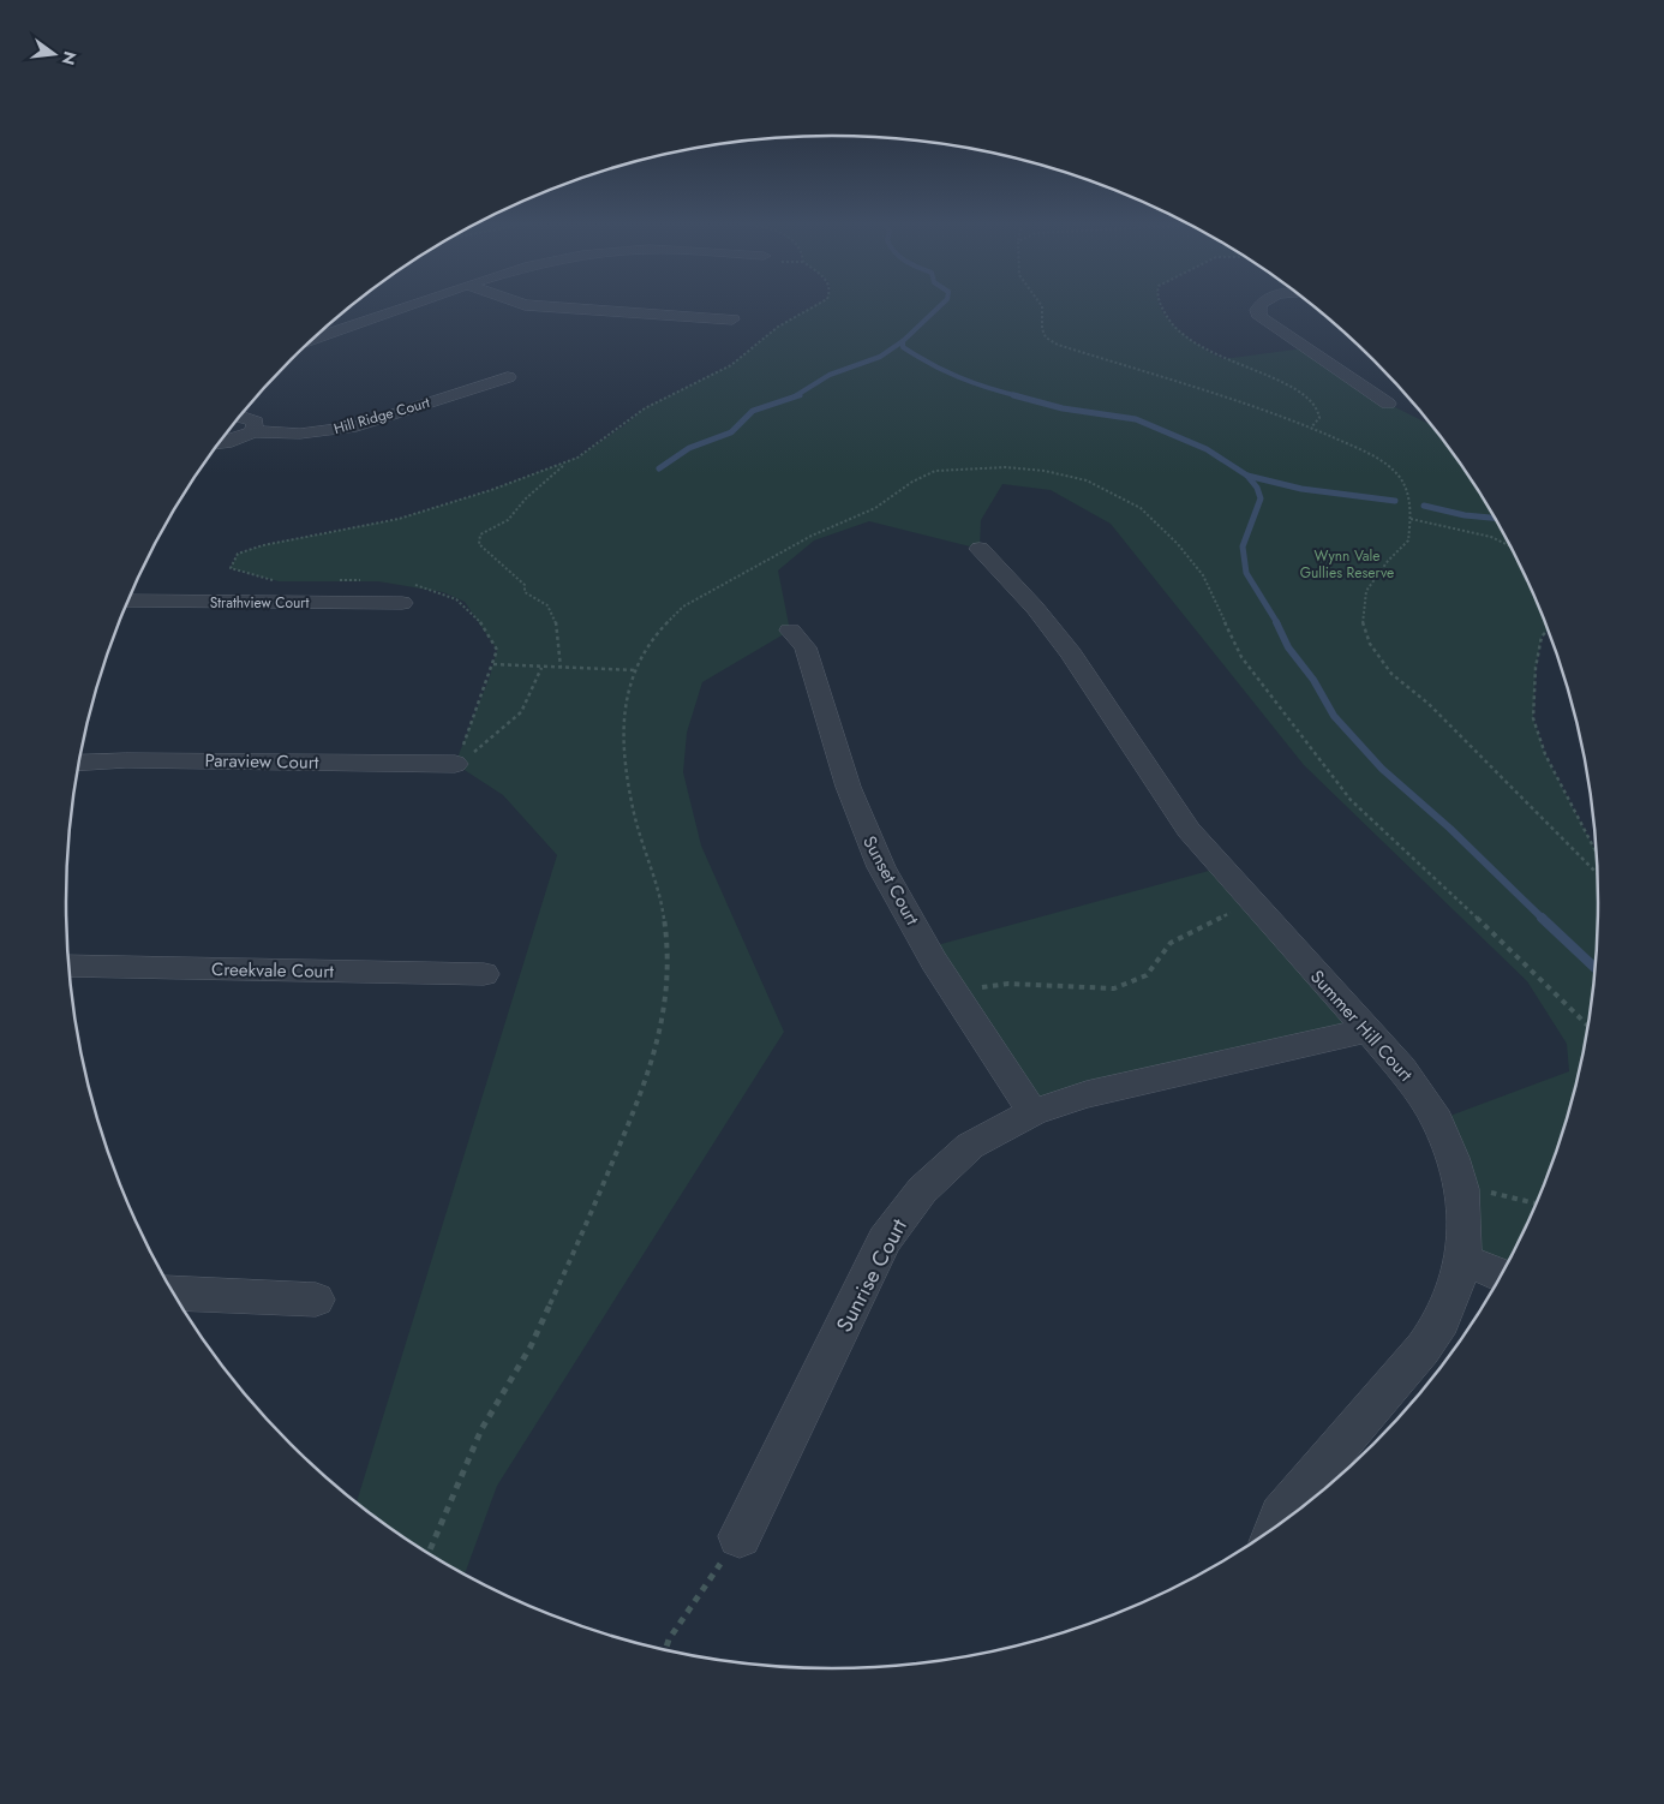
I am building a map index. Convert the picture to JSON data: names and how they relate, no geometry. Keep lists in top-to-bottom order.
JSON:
{
  "streets": {
    "street": [
      "Hill Ridge Court",
      "Strathview Court",
      "Paraview Court",
      "Sunset Court",
      "Creekvale Court",
      "Summer Hill Court",
      "Sunrise Court"
    ]
  },
  "crossings": [
    ["Sunset Court", "Sunrise Court"],
    ["Summer Hill Court", "Sunrise Court"]
  ],
  "parks": ["Wynn Vale Gullies Reserve"],
  "north": "right"
}
